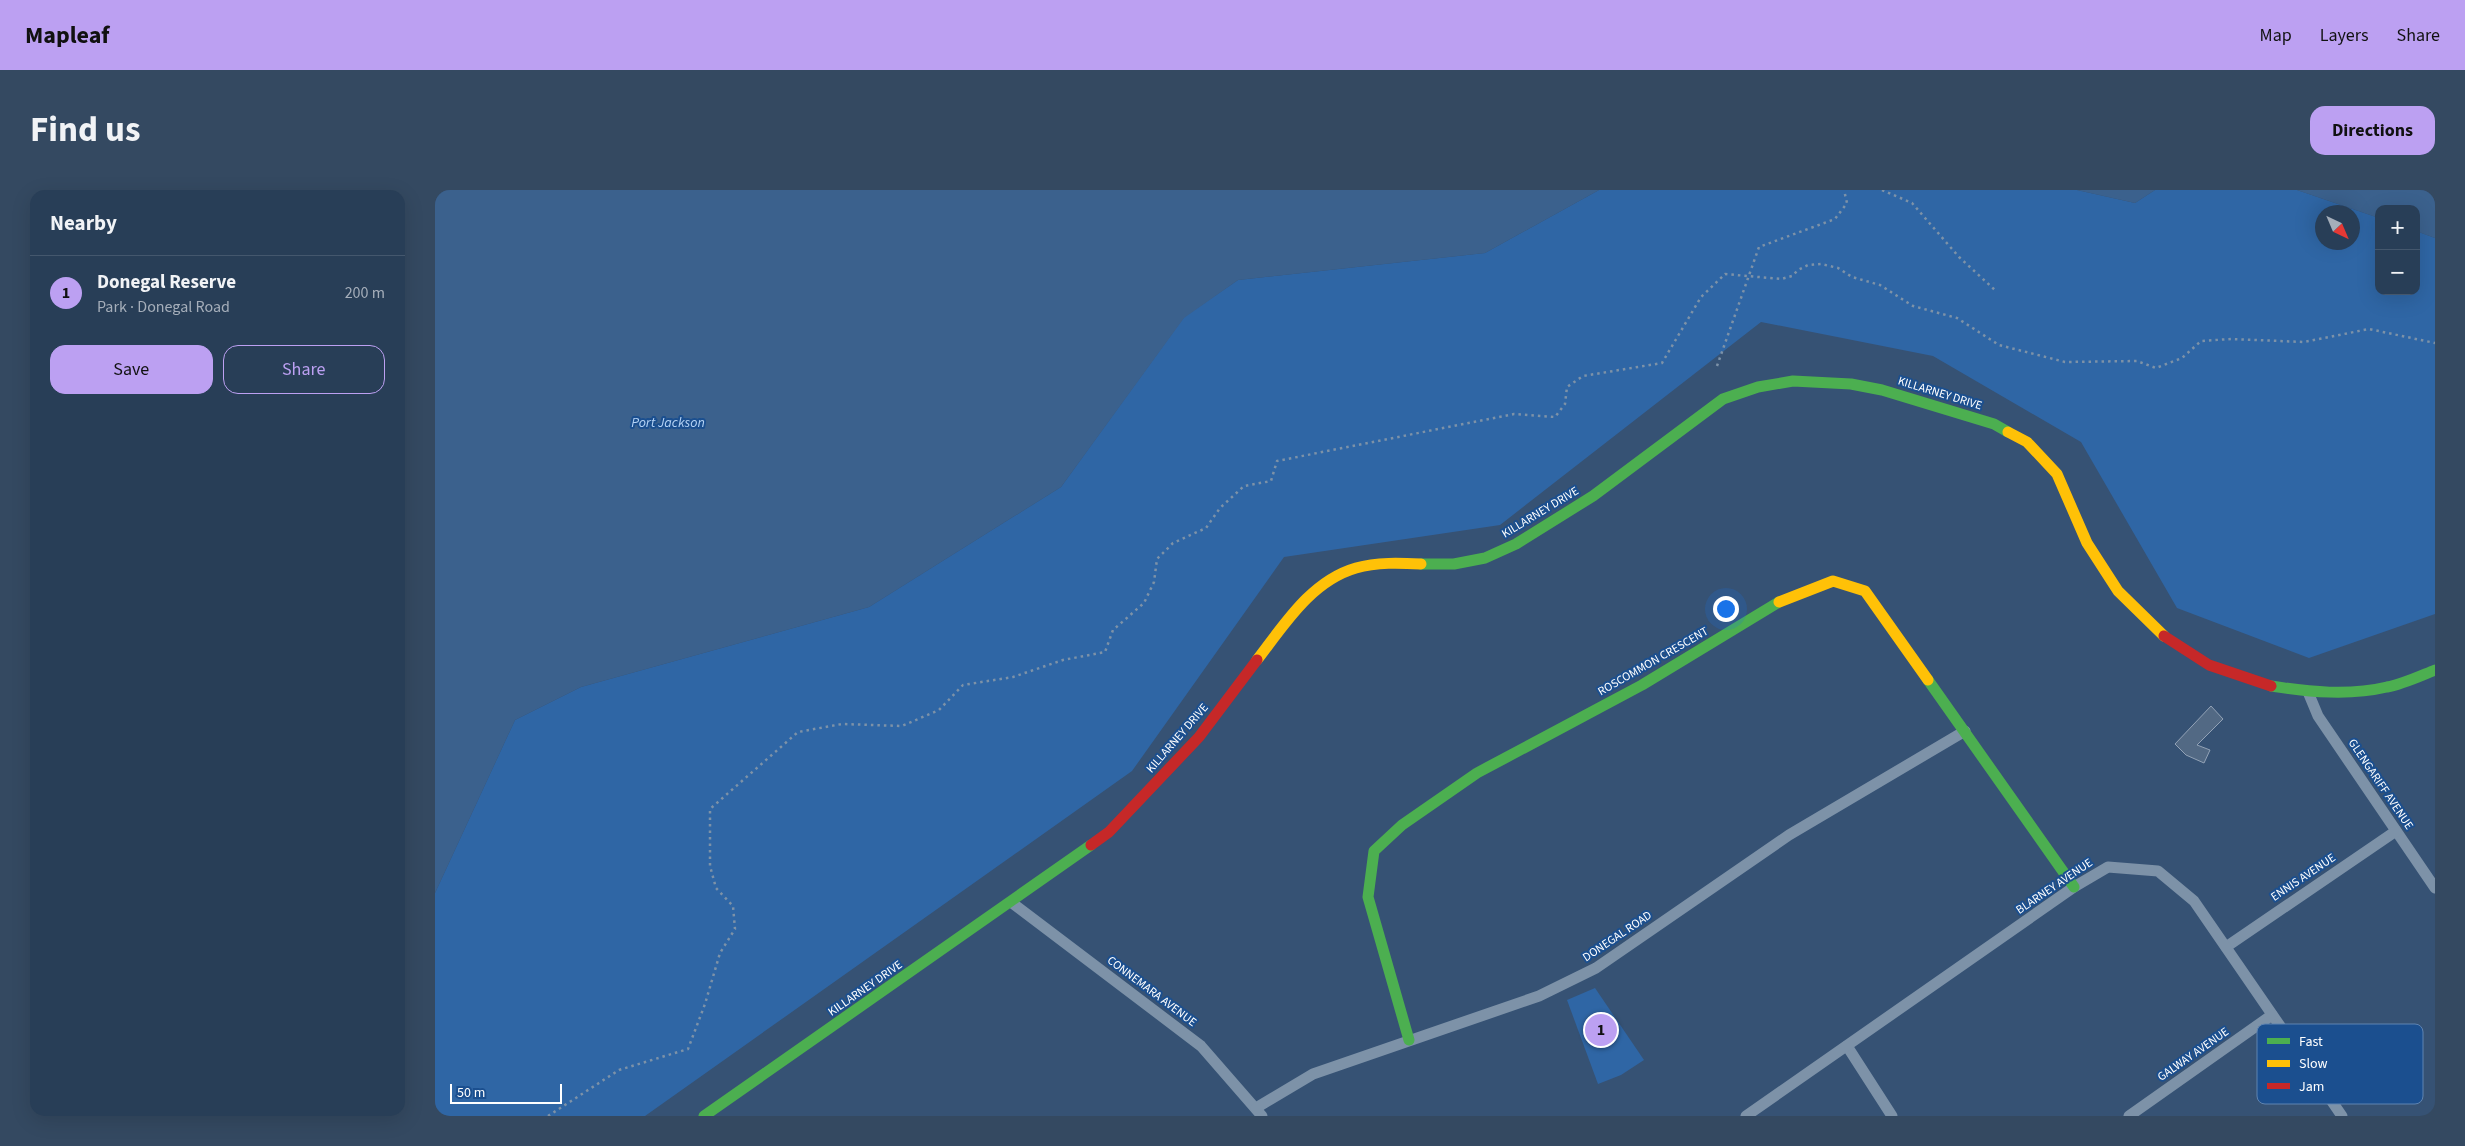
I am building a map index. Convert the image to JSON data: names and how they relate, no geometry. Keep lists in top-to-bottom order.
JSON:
{
  "streets": {
    "street": [
      "KILLARNEY DRIVE",
      "ROSCOMMON CRESCENT",
      "GLENGARIFF AVENUE",
      "ENNIS AVENUE",
      "BLARNEY AVENUE",
      "DONEGAL ROAD",
      "CONNEMARA AVENUE",
      "GALWAY AVENUE"
    ]
  },
  "crossings": [
    ["KILLARNEY DRIVE", "GLENGARIFF AVENUE"],
    ["KILLARNEY DRIVE", "CONNEMARA AVENUE"],
    ["ROSCOMMON CRESCENT", "BLARNEY AVENUE"],
    ["ROSCOMMON CRESCENT", "DONEGAL ROAD"],
    ["GLENGARIFF AVENUE", "ENNIS AVENUE"],
    ["ENNIS AVENUE", "BLARNEY AVENUE"],
    ["BLARNEY AVENUE", "GALWAY AVENUE"],
    ["DONEGAL ROAD", "CONNEMARA AVENUE"]
  ],
  "water": ["Port Jackson"],
  "legend": ["Fast", "Slow", "Jam"],
  "scale_bar": "50 m",
  "north": "bottom right",
  "page": {
    "header": "Mapleaf",
    "nav": ["Map", "Layers", "Share"],
    "title": "Find us",
    "buttons": [
      "Directions",
      ["Save", "Share"]
    ],
    "heading": "Nearby",
    "map_buttons": ["+", "−"],
    "list": [
      {
        "mark": "1",
        "name": "Donegal Reserve",
        "note": "Park · Donegal Road",
        "value": "200 m"
      }
    ],
    "pins": "1",
    "scale": "50 m"
  }
}
